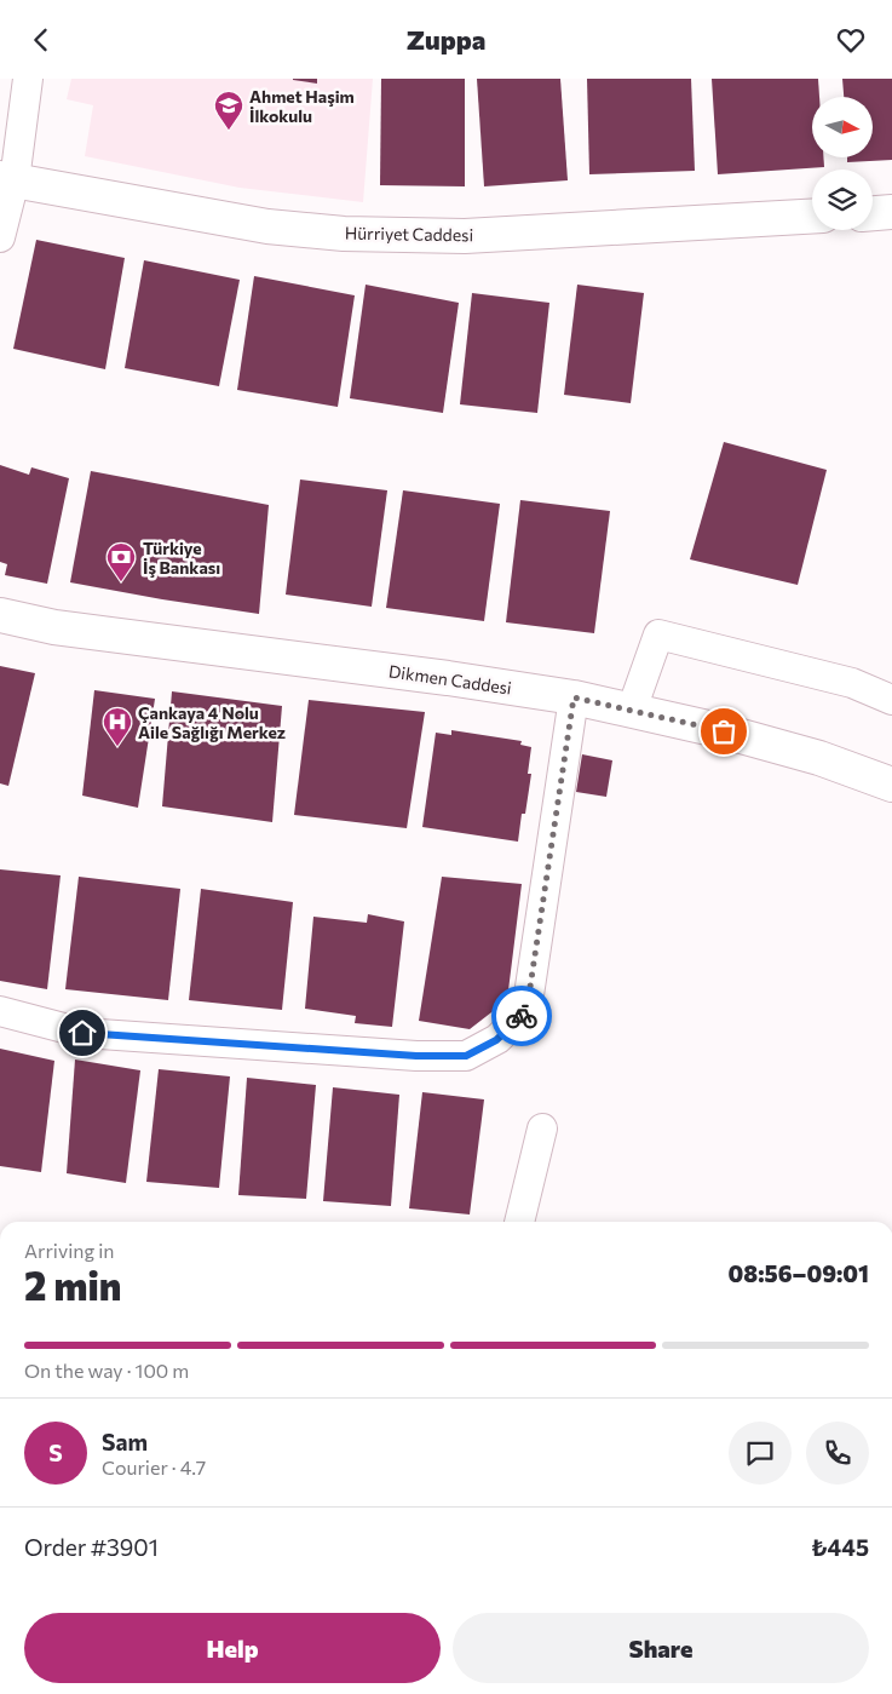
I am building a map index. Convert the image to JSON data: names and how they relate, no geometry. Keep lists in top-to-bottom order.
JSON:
{
  "streets": {
    "main road": ["Hürriyet Caddesi", "Dikmen Caddesi"]
  },
  "places": {
    "school or university": ["Ahmet Haşim İlkokulu"],
    "bank": ["Türkiye İş Bankası"],
    "hospital": ["Çankaya 4 Nolu Aile Sağlığı Merkez"]
  },
  "north": "right",
  "page": {
    "header": "Zuppa",
    "heading": ["2 min", "Arriving in", "08:56–09:01"],
    "panel": [
      "Sam",
      "Courier · 4.7",
      "Order #3901",
      "₺445"
    ],
    "bar": "On the way · 100 m",
    "round": "S",
    "buttons": ["Help", "Share"]
  }
}
